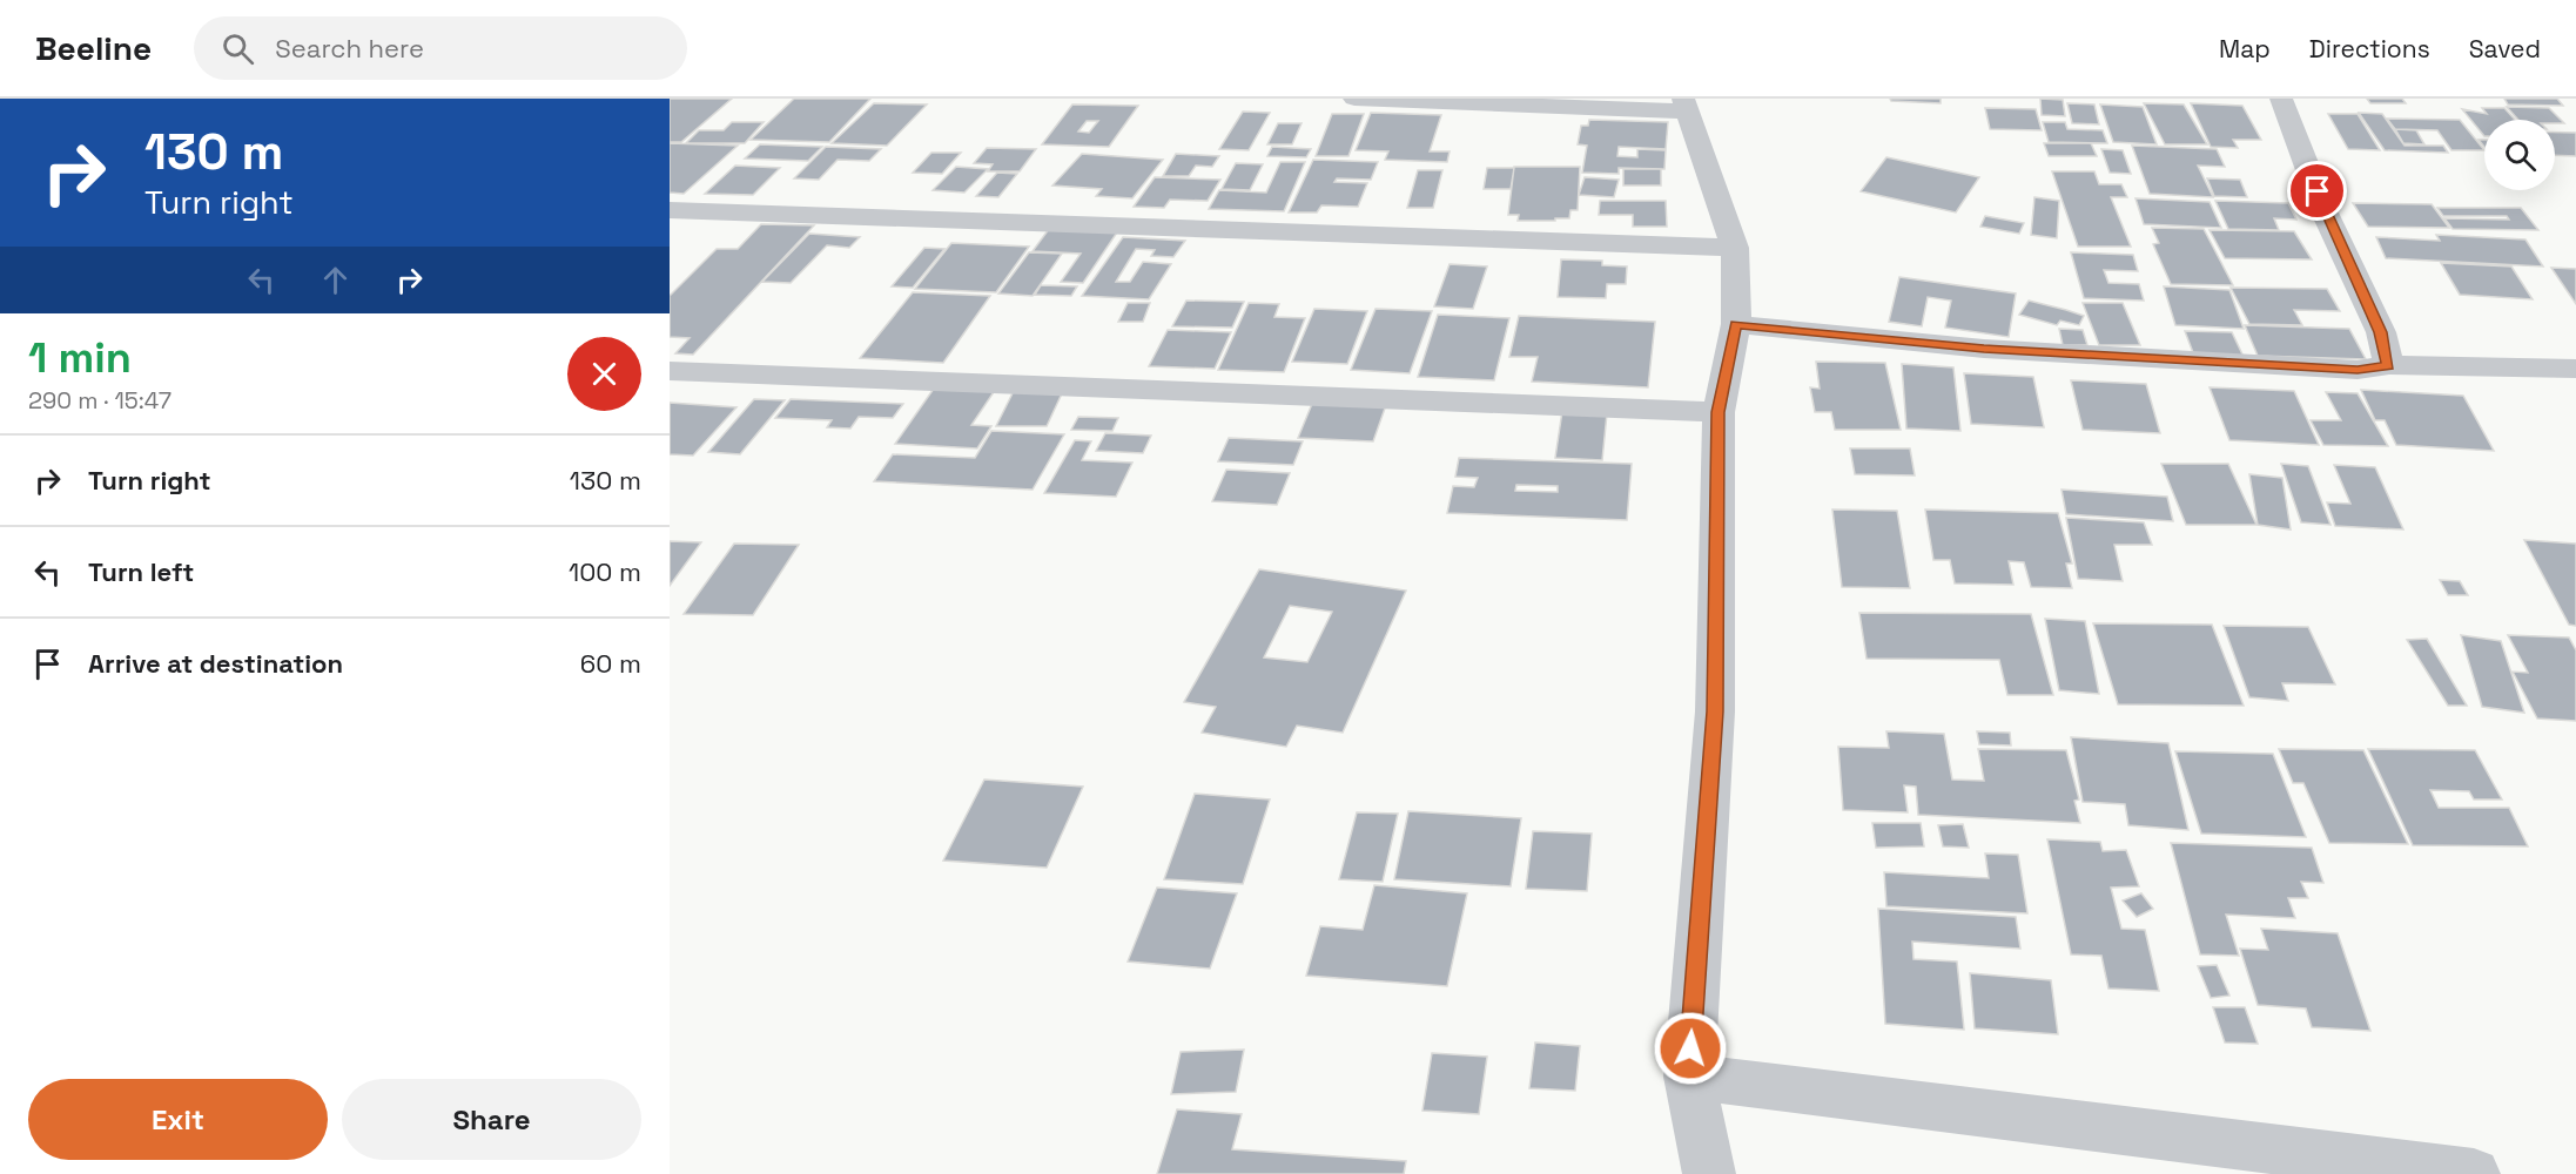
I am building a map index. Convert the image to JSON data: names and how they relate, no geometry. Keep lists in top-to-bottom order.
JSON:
{
  "page": {
    "header": "Beeline",
    "search": "Search here",
    "nav": ["Map", "Directions", "Saved"],
    "turn": ["130 m", "Turn right"],
    "heading": ["1 min", "290 m · 15:47"],
    "list": [
      {
        "name": "Turn right",
        "value": "130 m"
      },
      {
        "name": "Turn left",
        "value": "100 m"
      },
      {
        "name": "Arrive at destination",
        "value": "60 m"
      }
    ],
    "buttons": ["Exit", "Share"]
  }
}
